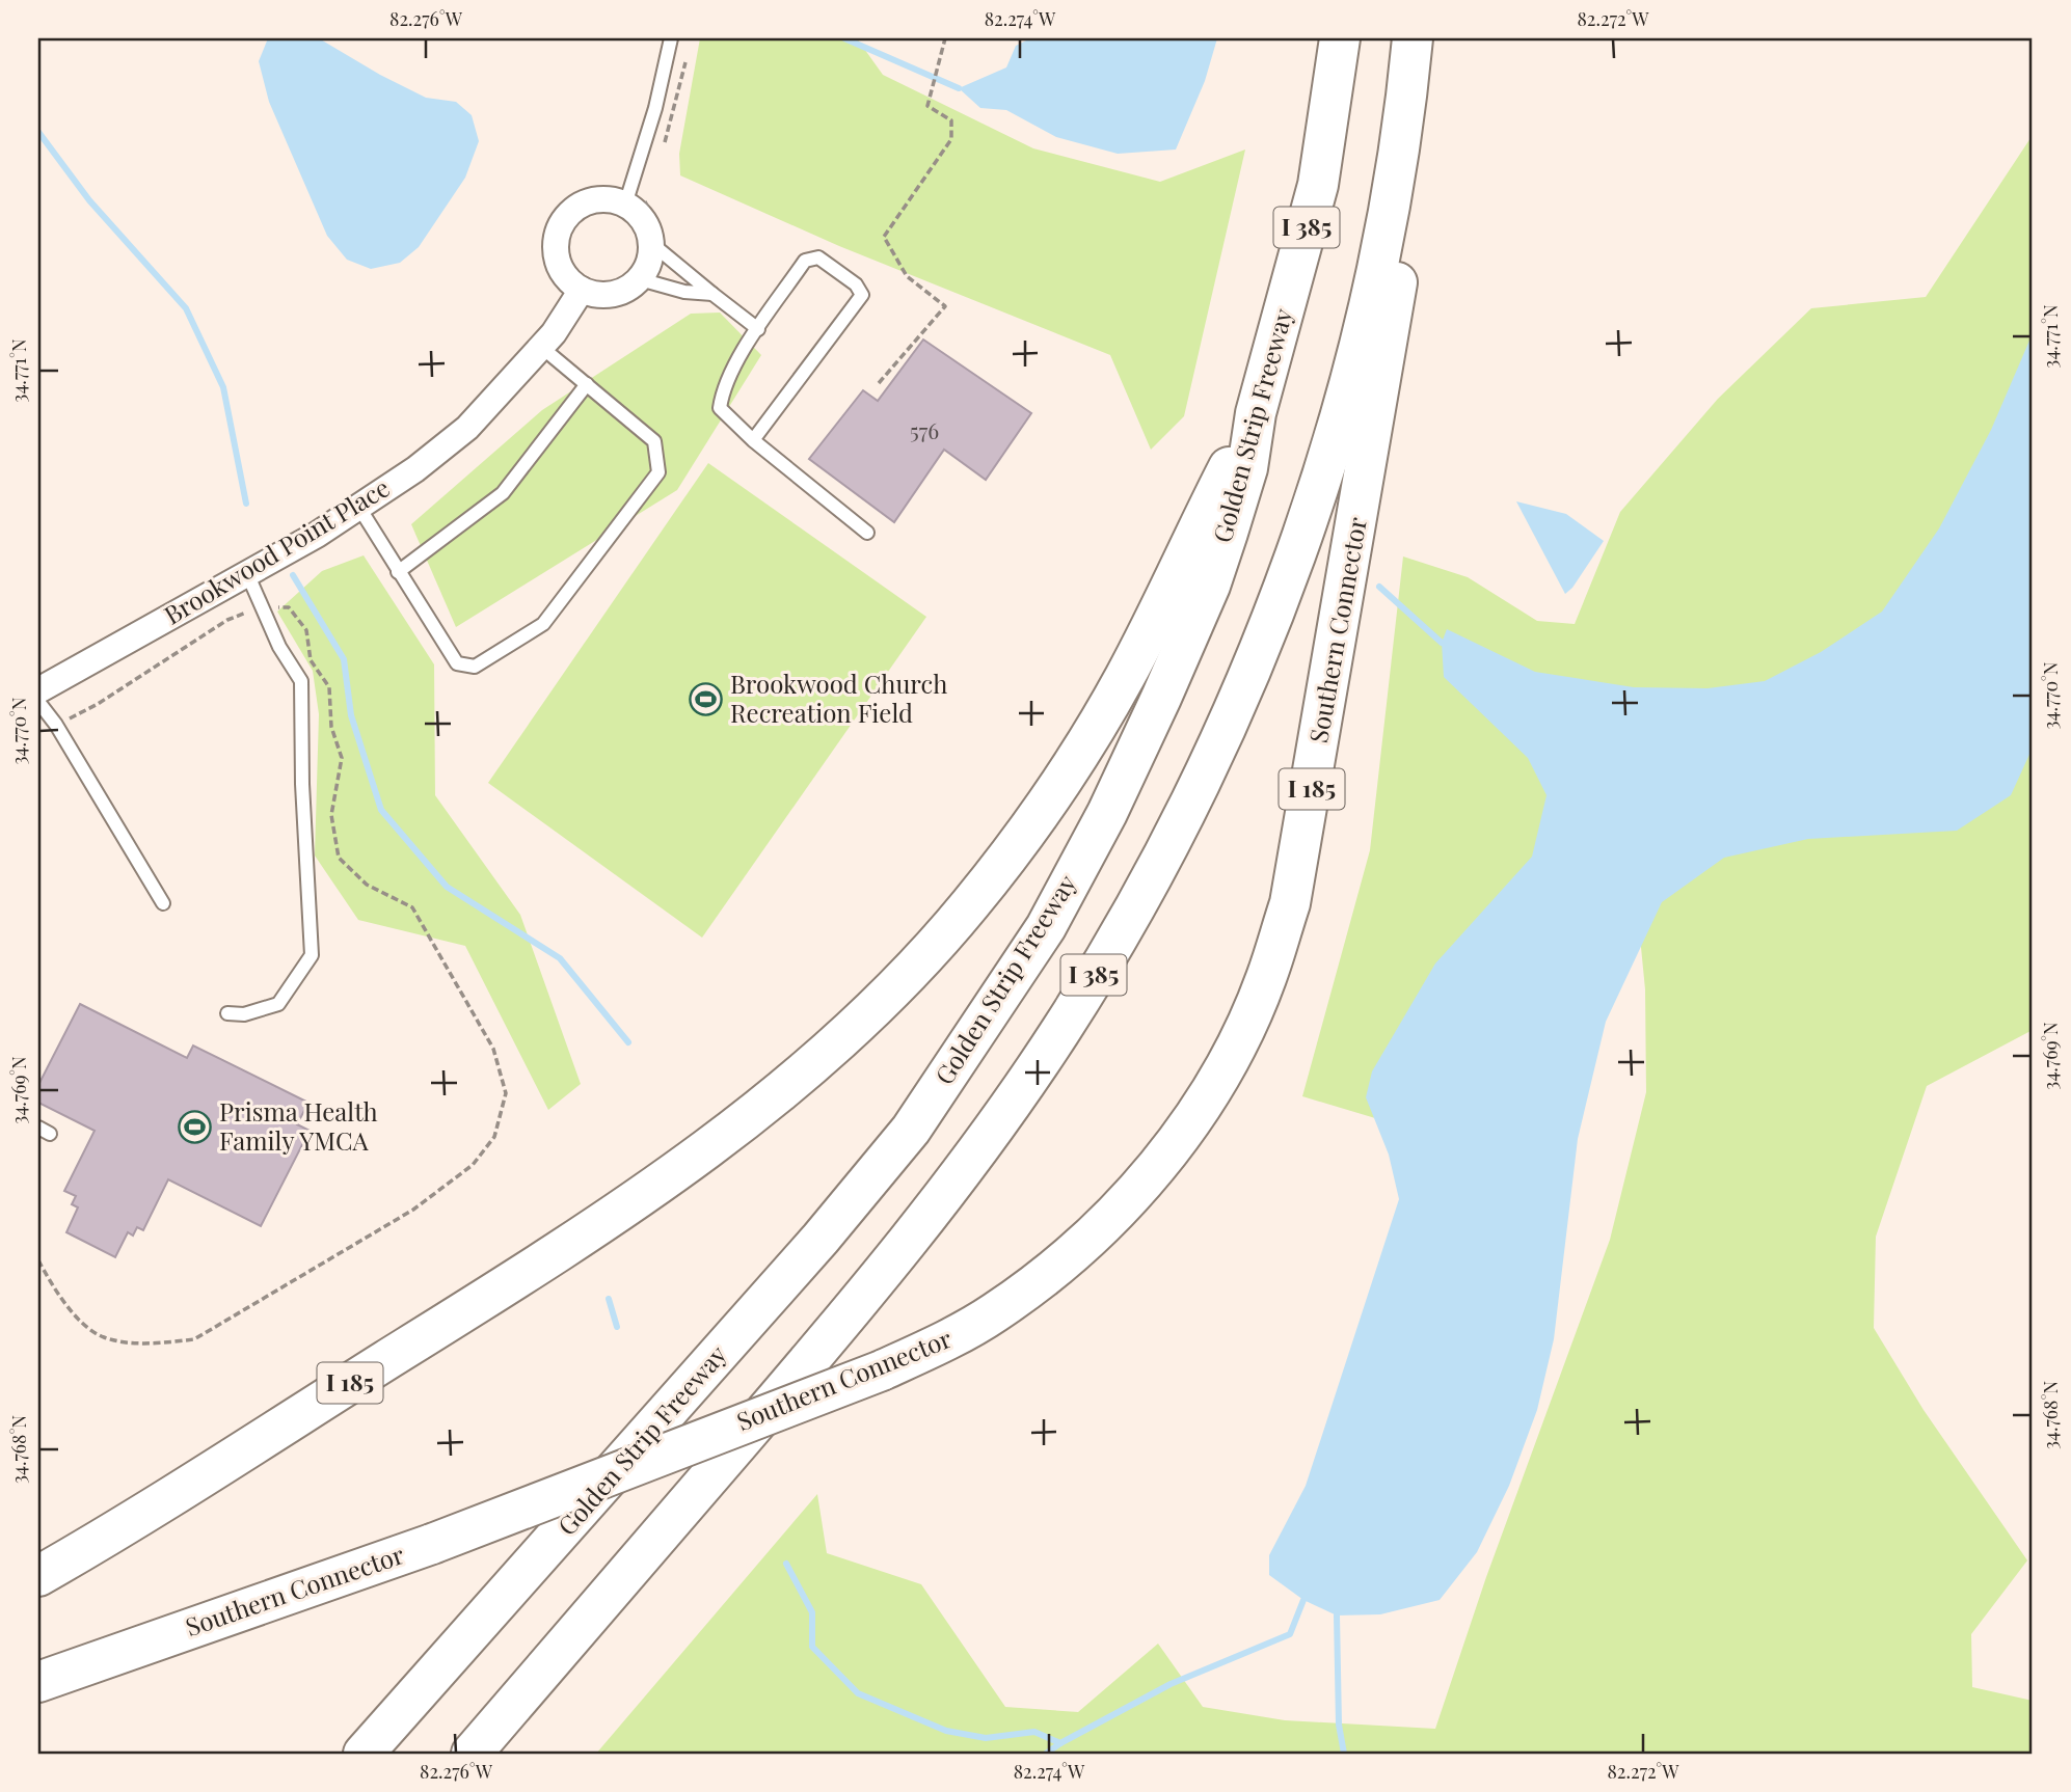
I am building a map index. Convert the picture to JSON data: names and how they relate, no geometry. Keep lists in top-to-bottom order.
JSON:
{
  "streets": {
    "highway": [
      "I 385",
      "Golden Strip Freeway",
      "Southern Connector",
      "I 185"
    ],
    "street": ["Brookwood Point Place"]
  },
  "crossings": [
    ["Golden Strip Freeway", "I 185"]
  ],
  "places": {
    "sports": ["Brookwood Church Recreation Field", "Prisma Health Family YMCA"]
  },
  "house_numbers": ["576"],
  "coordinates": [
    "82.276°W",
    "82.274°W",
    "82.272°W",
    "34.771°N",
    "34.770°N",
    "34.769°N",
    "34.768°N"
  ]
}
